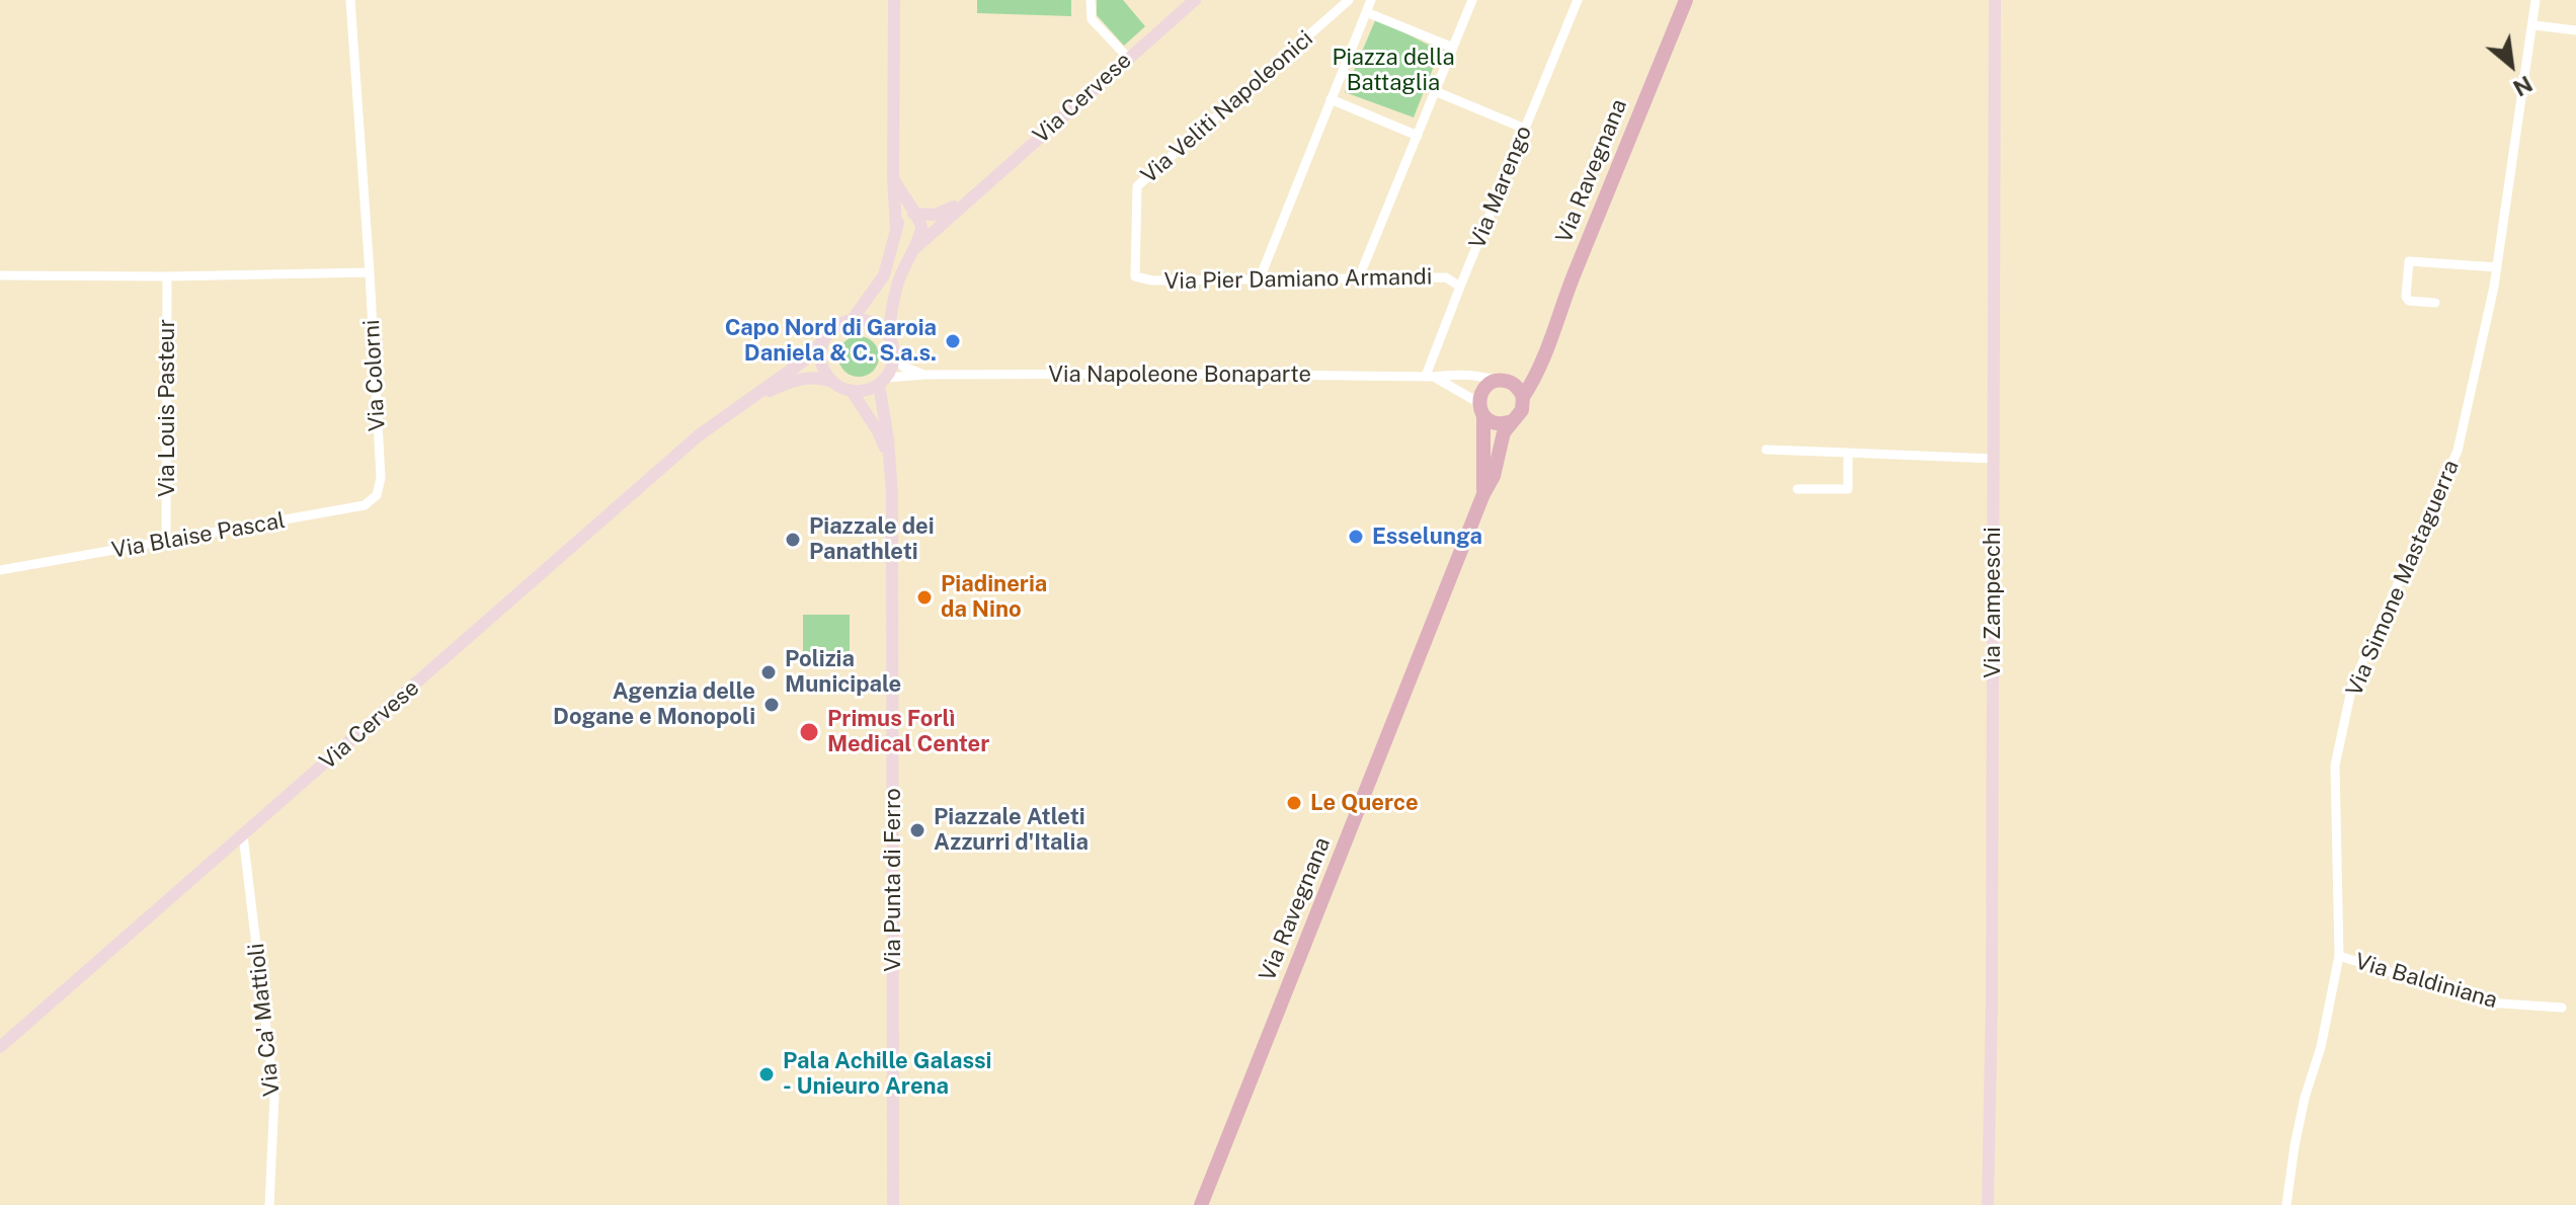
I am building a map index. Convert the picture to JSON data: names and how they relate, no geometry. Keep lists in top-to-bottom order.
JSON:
{
  "streets": {
    "main road": ["Via Ravegnana"],
    "street": [
      "Via Cervese",
      "Via Veliti Napoleonici",
      "Via Marengo",
      "Via Pier Damiano Armandi",
      "Via Napoleone Bonaparte",
      "Via Colorni",
      "Via Louis Pasteur",
      "Via Blaise Pascal",
      "Via Simone Mastaguerra",
      "Via Zampeschi",
      "Via Punta di Ferro",
      "Via Baldiniana",
      "Via Ca' Mattioli"
    ]
  },
  "crossings": [
    ["Via Cervese", "Via Napoleone Bonaparte"],
    ["Via Cervese", "Via Punta di Ferro"],
    ["Via Cervese", "Via Ca' Mattioli"],
    ["Via Veliti Napoleonici", "Via Pier Damiano Armandi"],
    ["Via Ravegnana", "Via Napoleone Bonaparte"],
    ["Via Marengo", "Via Pier Damiano Armandi"],
    ["Via Marengo", "Via Napoleone Bonaparte"],
    ["Via Napoleone Bonaparte", "Via Punta di Ferro"],
    ["Via Colorni", "Via Blaise Pascal"],
    ["Via Louis Pasteur", "Via Blaise Pascal"],
    ["Via Simone Mastaguerra", "Via Baldiniana"]
  ],
  "parks": ["Piazza della Battaglia"],
  "places": [
    "Capo Nord di Garoia Daniela & C. S.a.s.",
    "Esselunga",
    "Piazzale dei Panathleti",
    "Piadineria da Nino",
    "Polizia Municipale",
    "Agenzia delle Dogane e Monopoli",
    "Primus Forlì Medical Center",
    "Le Querce",
    "Piazzale Atleti Azzurri d'Italia",
    "Pala Achille Galassi - Unieuro Arena"
  ],
  "north": "bottom right"
}
